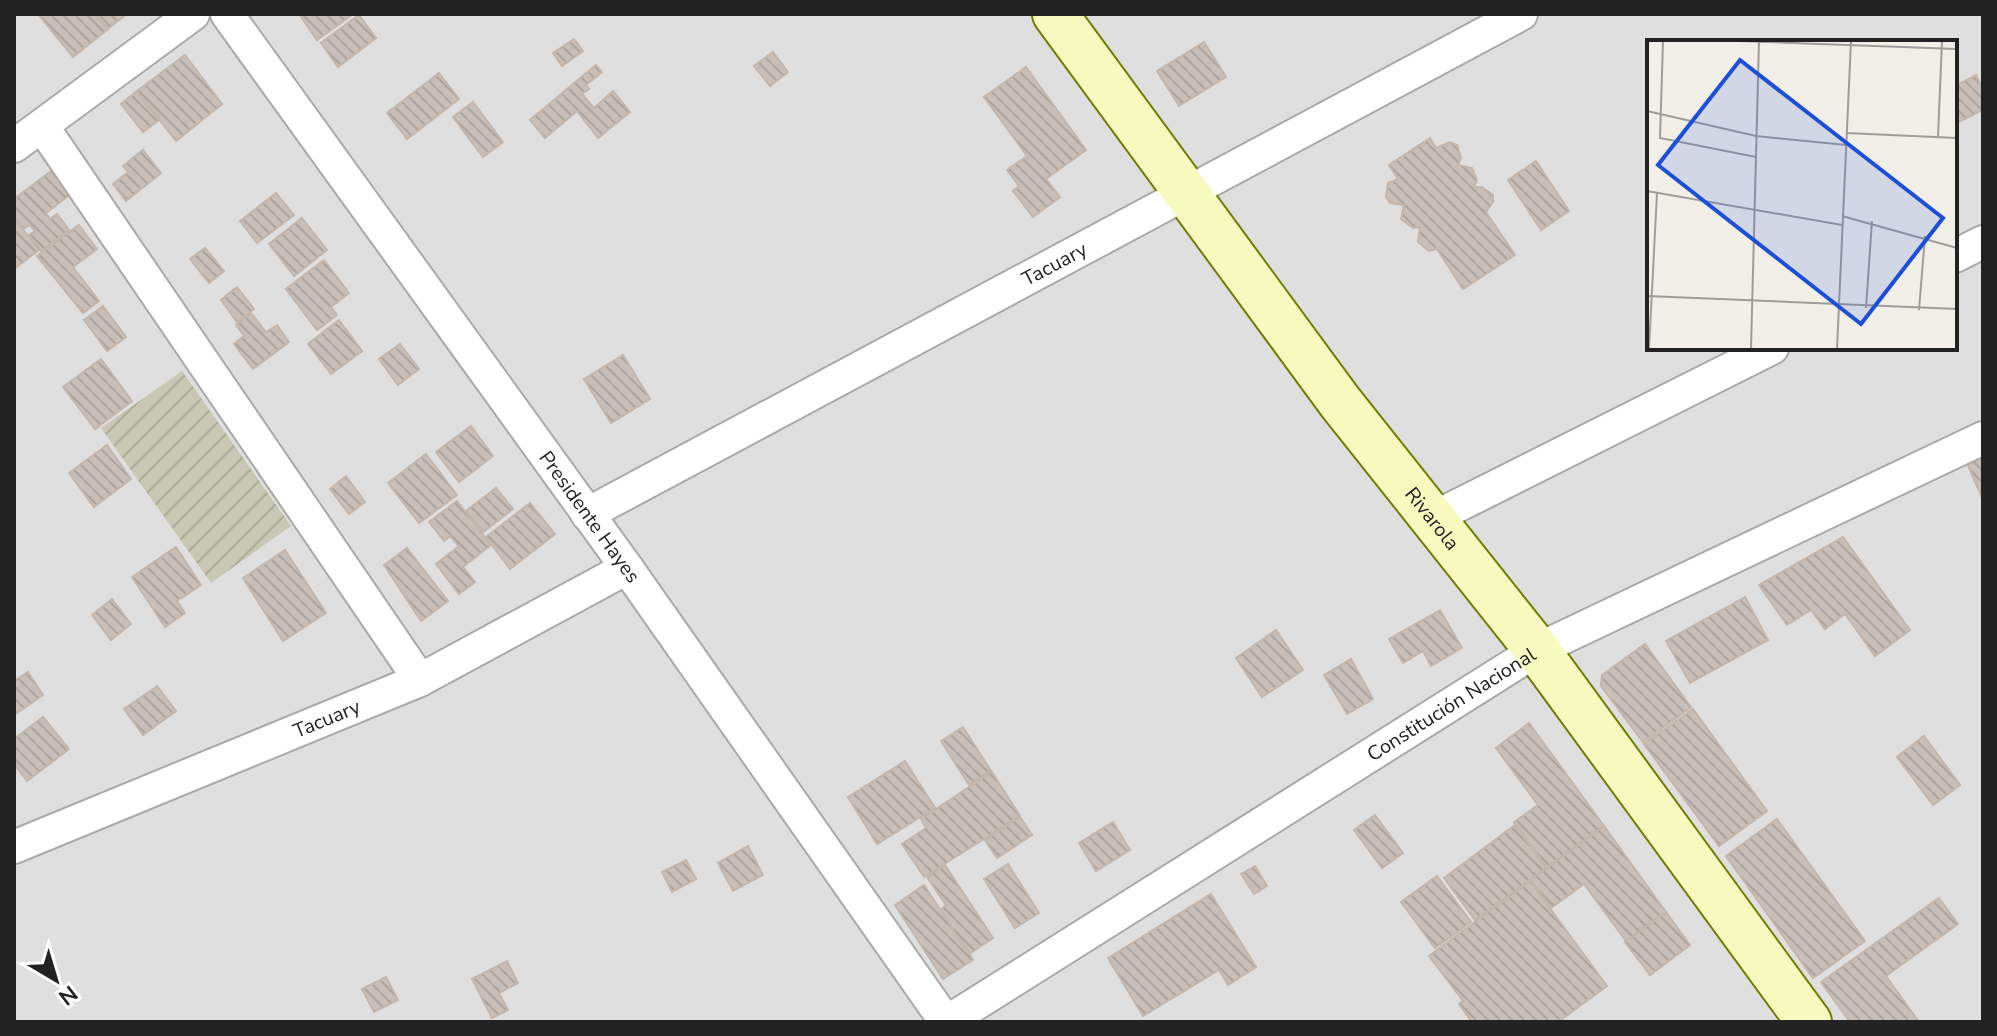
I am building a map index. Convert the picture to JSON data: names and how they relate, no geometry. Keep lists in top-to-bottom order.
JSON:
{
  "streets": {
    "street": [
      "Tacuary",
      "Presidente Hayes",
      "Rivarola",
      "Constitución Nacional"
    ]
  },
  "crossings": [
    ["Tacuary", "Presidente Hayes"],
    ["Tacuary", "Rivarola"],
    ["Presidente Hayes", "Constitución Nacional"],
    ["Rivarola", "Constitución Nacional"]
  ],
  "north": "bottom right"
}
